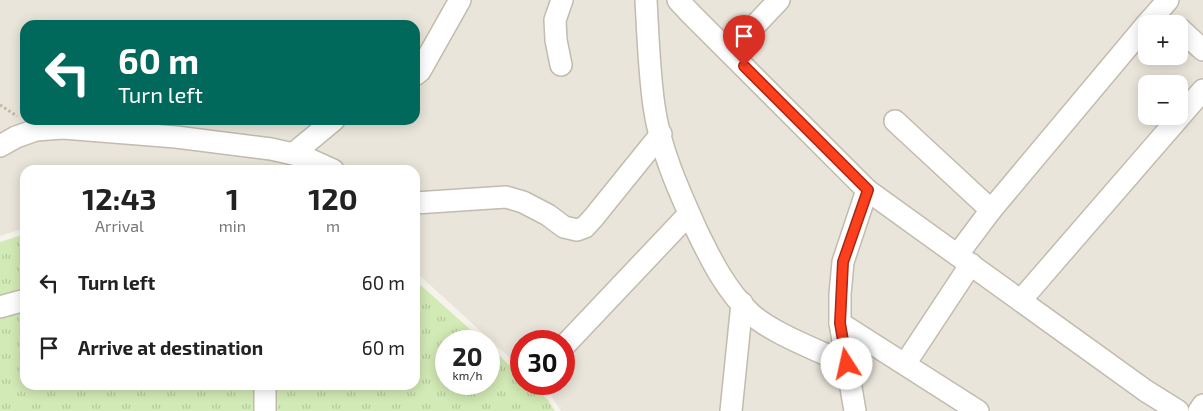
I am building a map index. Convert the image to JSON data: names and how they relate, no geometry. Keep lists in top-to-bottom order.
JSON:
{
  "page": {
    "map_buttons": ["+", "−"],
    "turn": ["60 m", "Turn left"],
    "eta": [
      "12:43",
      "Arrival",
      "1",
      "min",
      "120",
      "m"
    ],
    "list": [
      {
        "name": "Turn left",
        "value": "60 m"
      },
      {
        "name": "Arrive at destination",
        "value": "60 m"
      }
    ],
    "speed": "20 km/h",
    "limit": "30"
  }
}
